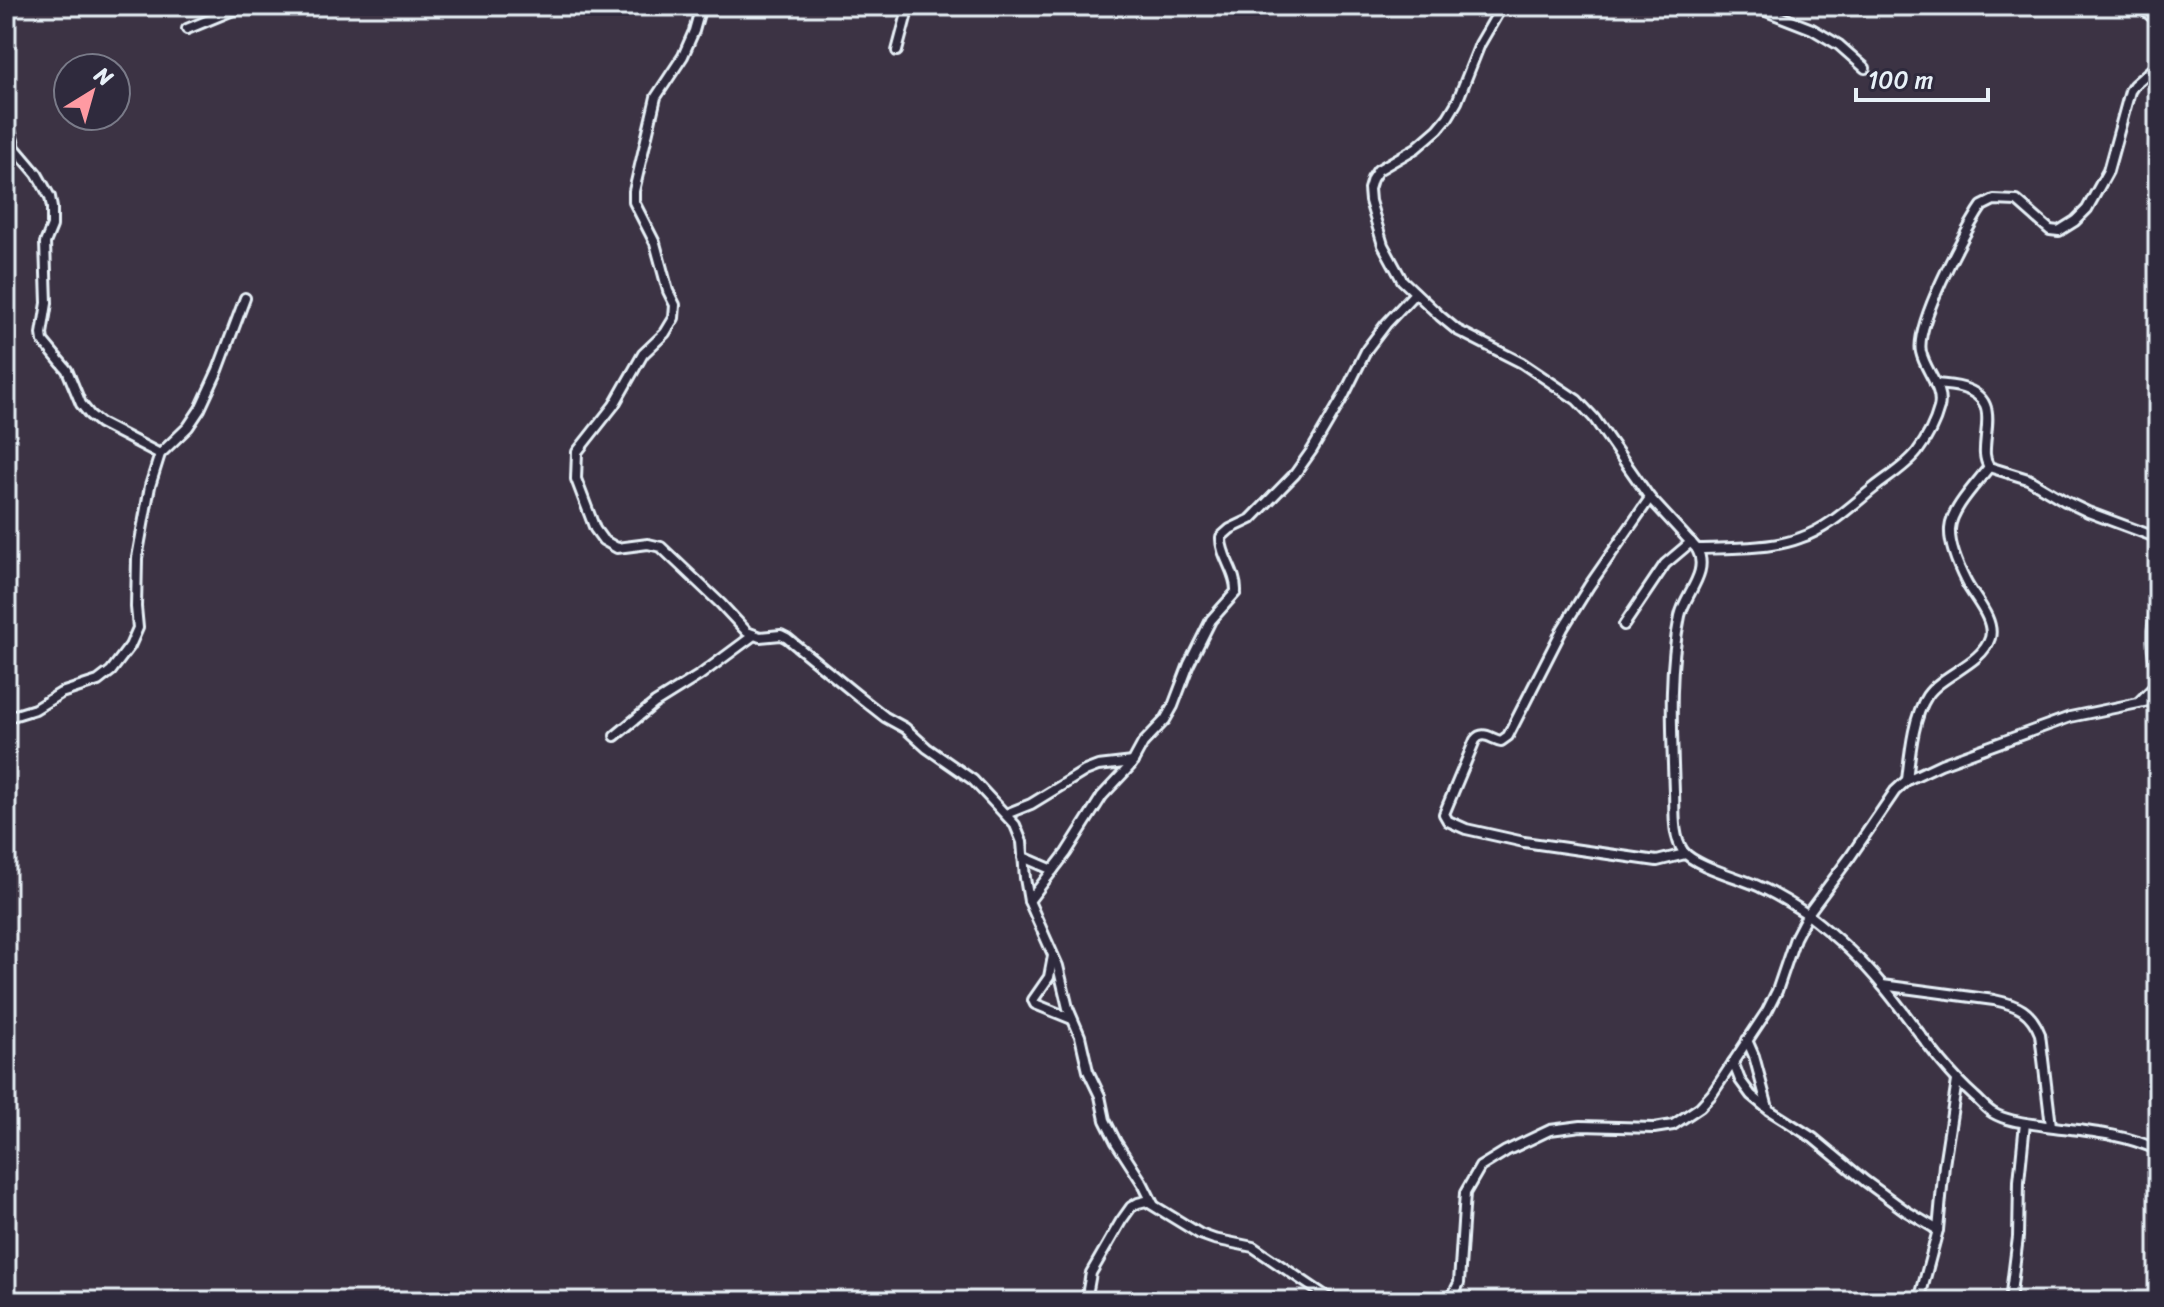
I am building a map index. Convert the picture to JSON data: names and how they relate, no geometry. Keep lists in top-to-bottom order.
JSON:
{
  "scale_bar": "100 m",
  "north": "top right"
}
